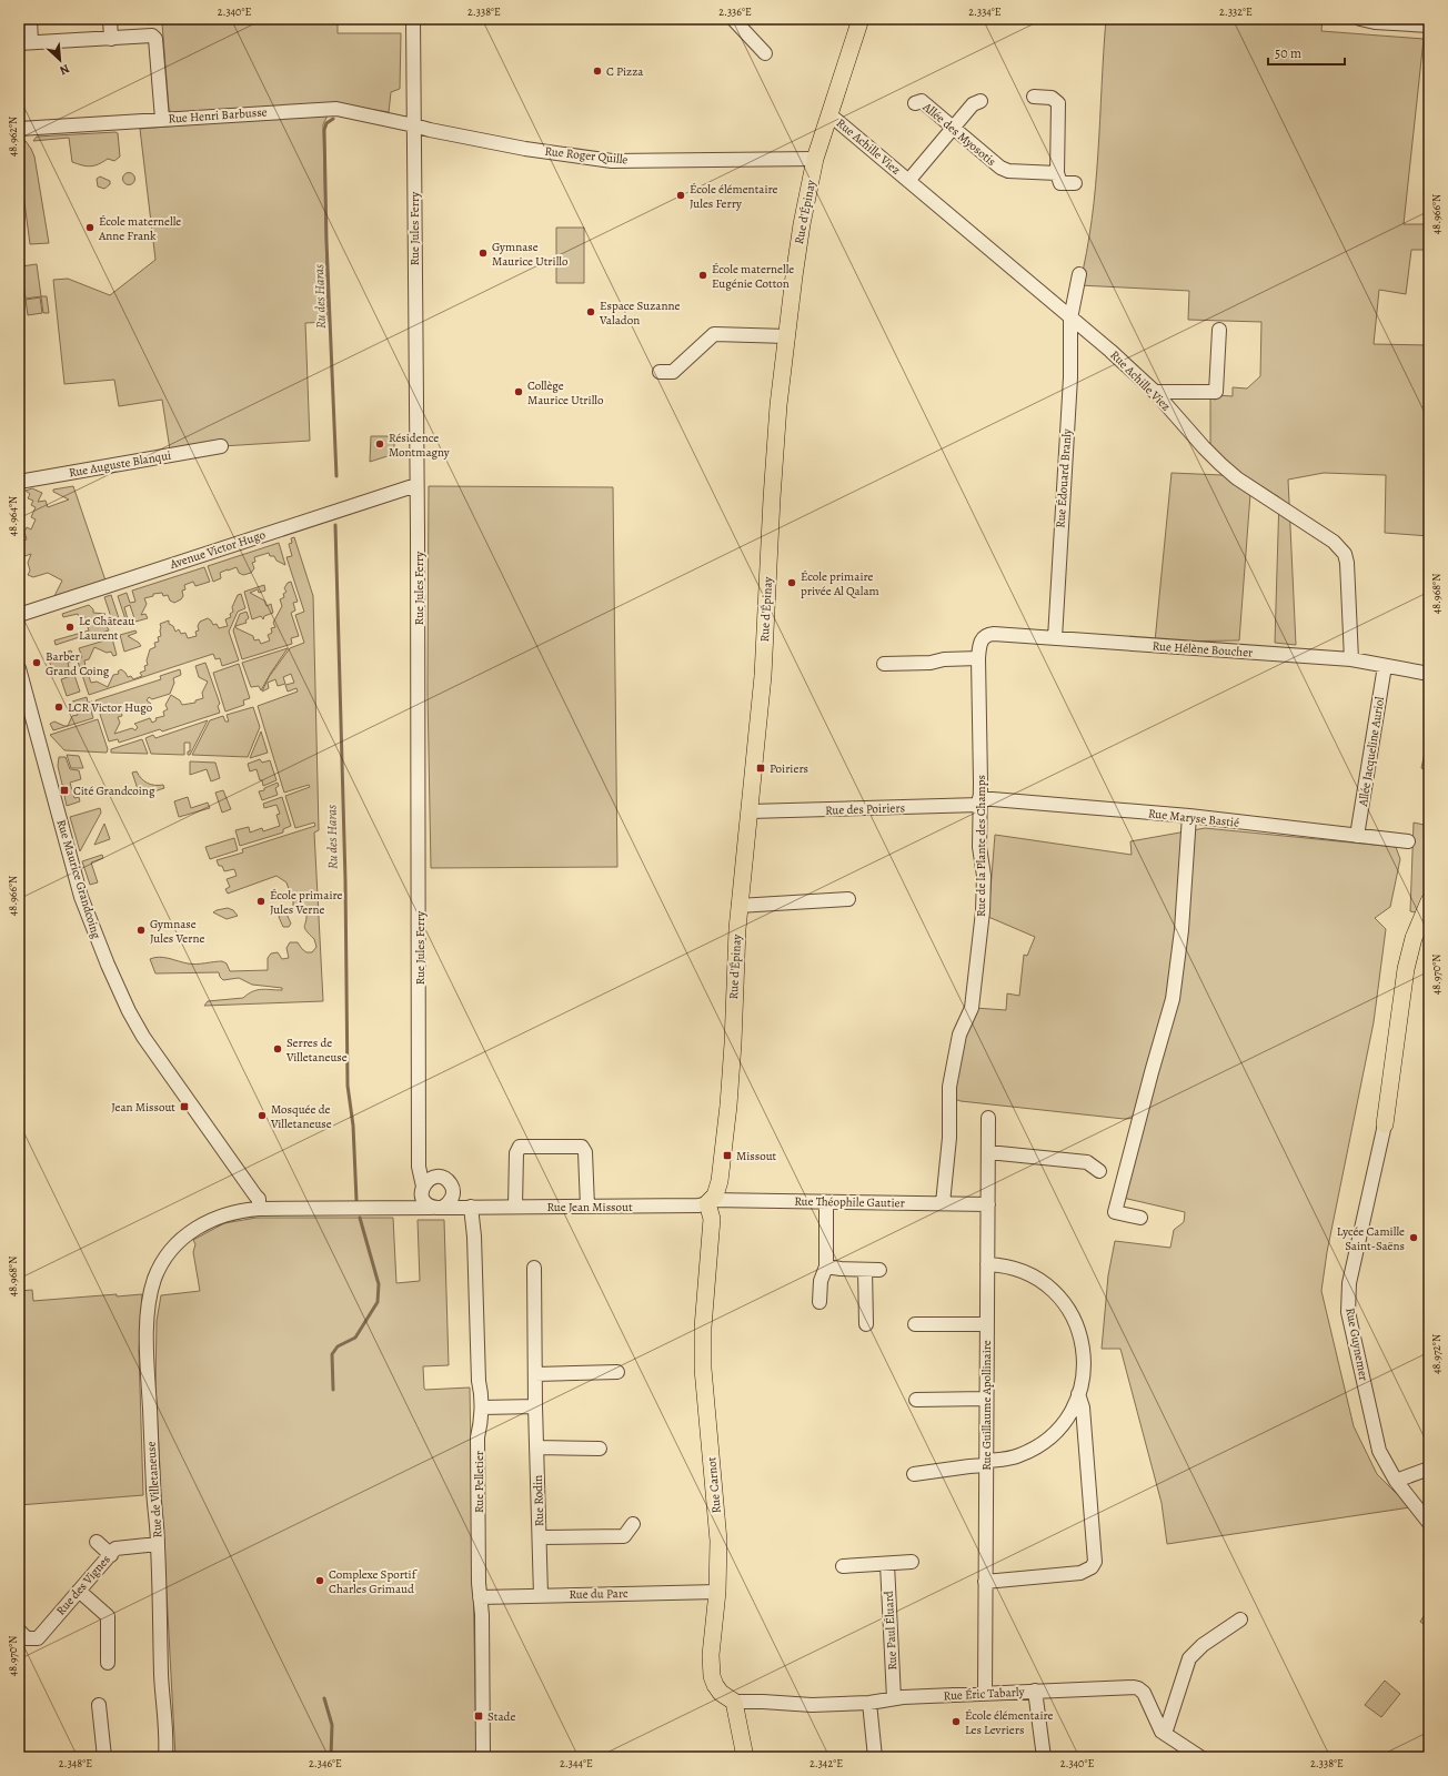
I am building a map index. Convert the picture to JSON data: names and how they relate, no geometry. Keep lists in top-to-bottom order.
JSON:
{
  "streets": {
    "main road": ["Rue d'Épinay", "Rue Carnot"],
    "street": [
      "Rue Henri Barbusse",
      "Allée des Myosotis",
      "Rue Achille Viez",
      "Rue Roger Quille",
      "Rue Jules Ferry",
      "Rue Auguste Blanqui",
      "Rue Édouard Branly",
      "Avenue Victor Hugo",
      "Rue Hélène Boucher",
      "Allée Jacqueline Auriol",
      "Rue des Poiriers",
      "Rue Maryse Bastié",
      "Rue de la Plante des Champs",
      "Rue Maurice Grandcoing",
      "Rue Théophile Gautier",
      "Rue Jean Missout",
      "Rue Guynemer",
      "Rue Guillaume Apollinaire",
      "Rue Pelletier",
      "Rue de Villetaneuse",
      "Rue Rodin",
      "Rue des Vignes",
      "Rue du Parc",
      "Rue Paul Éluard",
      "Rue Éric Tabarly"
    ]
  },
  "crossings": [
    ["Rue Henri Barbusse", "Rue Roger Quille"],
    ["Rue Henri Barbusse", "Rue Jules Ferry"],
    ["Rue Achille Viez", "Rue d'Épinay"],
    ["Rue Achille Viez", "Rue Édouard Branly"],
    ["Rue Achille Viez", "Rue Hélène Boucher"],
    ["Rue Roger Quille", "Rue d'Épinay"],
    ["Rue Roger Quille", "Rue Jules Ferry"],
    ["Rue d'Épinay", "Rue des Poiriers"],
    ["Rue d'Épinay", "Rue Théophile Gautier"],
    ["Rue d'Épinay", "Rue Jean Missout"],
    ["Rue d'Épinay", "Rue Carnot"],
    ["Rue Jules Ferry", "Avenue Victor Hugo"],
    ["Rue Jules Ferry", "Rue Jean Missout"],
    ["Rue Édouard Branly", "Rue Hélène Boucher"],
    ["Rue Édouard Branly", "Rue de la Plante des Champs"],
    ["Rue Hélène Boucher", "Rue de la Plante des Champs"],
    ["Allée Jacqueline Auriol", "Rue Maryse Bastié"],
    ["Rue des Poiriers", "Rue Maryse Bastié"],
    ["Rue des Poiriers", "Rue de la Plante des Champs"],
    ["Rue Maryse Bastié", "Rue de la Plante des Champs"],
    ["Rue de la Plante des Champs", "Rue Théophile Gautier"],
    ["Rue Maurice Grandcoing", "Rue Jean Missout"],
    ["Rue Théophile Gautier", "Rue Jean Missout"],
    ["Rue Théophile Gautier", "Rue Guillaume Apollinaire"],
    ["Rue Théophile Gautier", "Rue Carnot"],
    ["Rue Jean Missout", "Rue Pelletier"],
    ["Rue Jean Missout", "Rue Carnot"],
    ["Rue Jean Missout", "Rue de Villetaneuse"],
    ["Rue Guillaume Apollinaire", "Rue Éric Tabarly"],
    ["Rue Pelletier", "Rue du Parc"],
    ["Rue Carnot", "Rue du Parc"],
    ["Rue Carnot", "Rue Éric Tabarly"],
    ["Rue de Villetaneuse", "Rue des Vignes"],
    ["Rue Rodin", "Rue du Parc"],
    ["Rue Paul Éluard", "Rue Éric Tabarly"]
  ],
  "water": ["Ru des Haras"],
  "places": {
    "other": [
      "C Pizza",
      "École élémentaire Jules Ferry",
      "École maternelle Anne Frank",
      "Gymnase Maurice Utrillo",
      "École maternelle Eugénie Cotton",
      "Espace Suzanne Valadon",
      "Collège Maurice Utrillo",
      "Résidence Montmagny",
      "École primaire privée Al Qalam",
      "Le Château Laurent",
      "Barber Grand Coing",
      "LCR Victor Hugo",
      "École primaire Jules Verne",
      "Gymnase Jules Verne",
      "Serres de Villetaneuse",
      "Mosquée de Villetaneuse",
      "Lycée Camille Saint-Saëns",
      "Complexe Sportif Charles Grimaud",
      "École élémentaire Les Levriers"
    ],
    "transit": [
      "Poiriers",
      "Cité Grandcoing",
      "Jean Missout",
      "Missout",
      "Stade"
    ]
  },
  "scale_bar": "50 m",
  "north": "bottom right",
  "coordinates": [
    "2.340°E",
    "2.338°E",
    "2.336°E",
    "2.334°E",
    "2.332°E",
    "48.962°N",
    "48.966°N",
    "48.964°N",
    "48.968°N",
    "48.970°N",
    "48.972°N",
    "2.348°E",
    "2.346°E",
    "2.344°E",
    "2.342°E"
  ]
}
